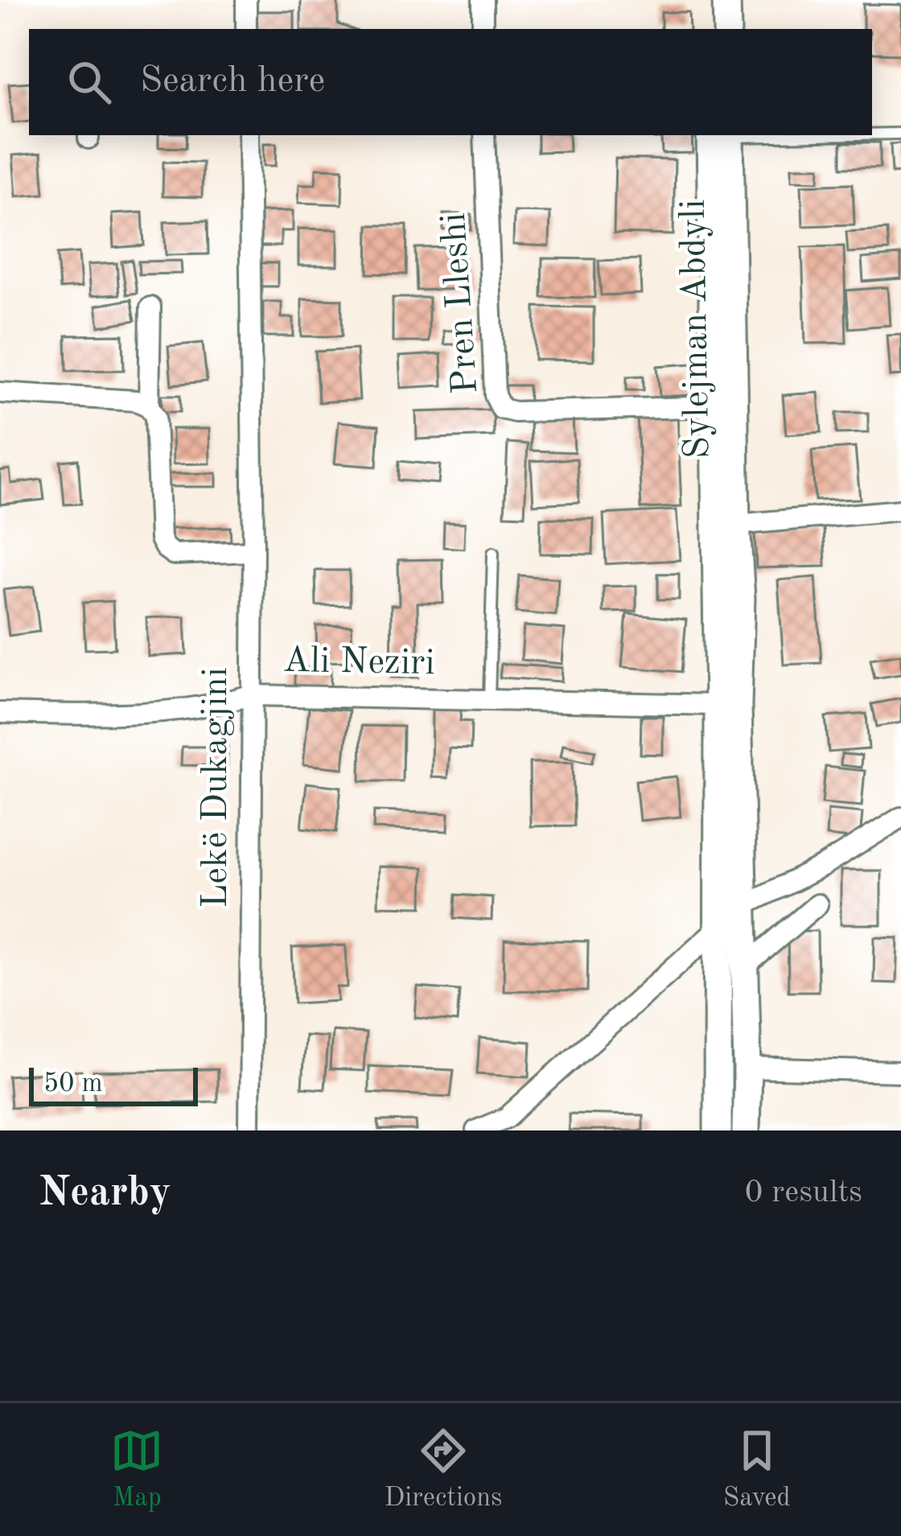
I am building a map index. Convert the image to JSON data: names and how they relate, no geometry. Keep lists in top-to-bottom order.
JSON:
{
  "streets": {
    "main road": ["Sylejman Abdyli"],
    "street": ["Pren Lleshi", "Ali Neziri", "Lekë Dukagjini"]
  },
  "crossings": [
    ["Pren Lleshi", "Sylejman Abdyli"],
    ["Ali Neziri", "Lekë Dukagjini"]
  ],
  "scale_bar": "50 m",
  "page": {
    "search": "Search here",
    "scale": "50 m",
    "heading": ["Nearby", "0 results"],
    "nav": ["Map", "Directions", "Saved"]
  }
}
